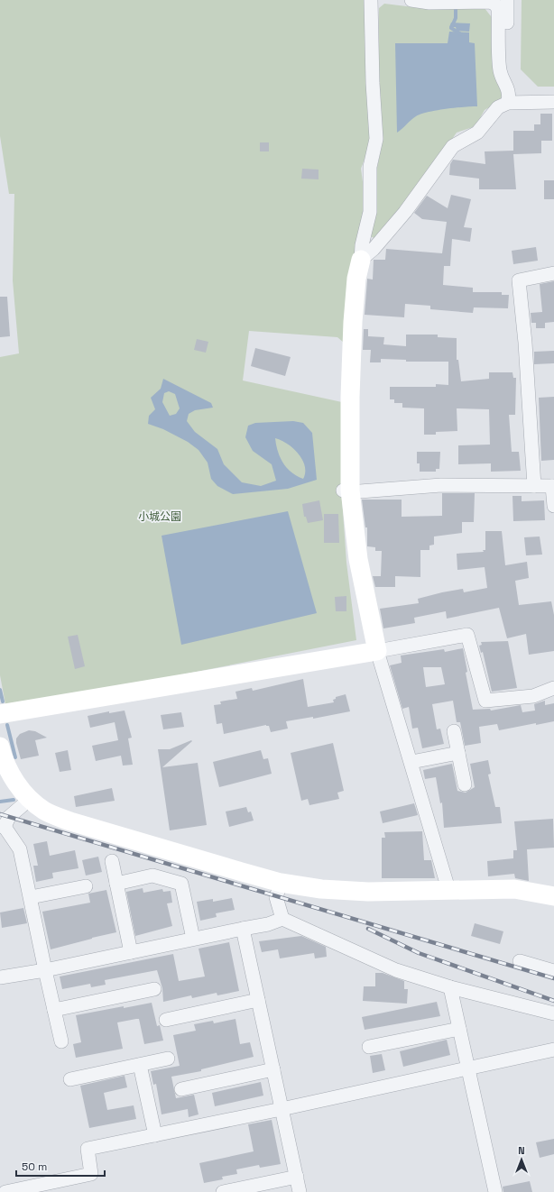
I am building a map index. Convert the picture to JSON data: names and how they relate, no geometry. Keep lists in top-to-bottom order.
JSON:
{
  "parks": ["小城公園"],
  "scale_bar": "50 m",
  "north": "top"
}
